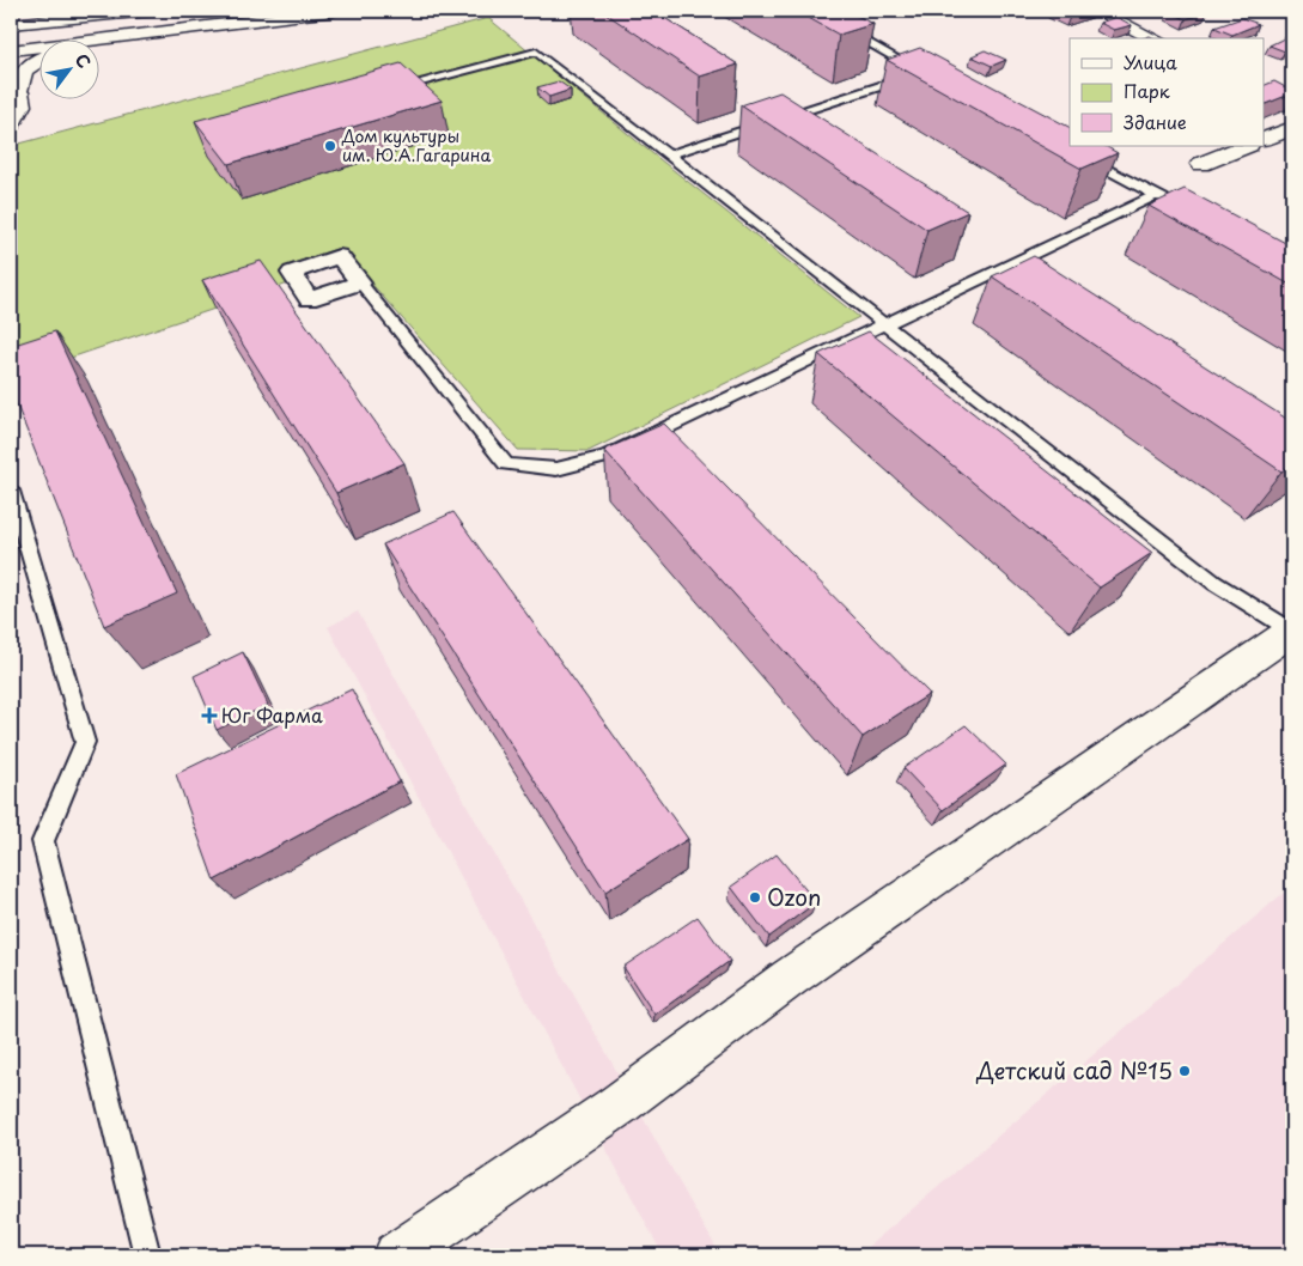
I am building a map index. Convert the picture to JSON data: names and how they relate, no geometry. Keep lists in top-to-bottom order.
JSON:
{
  "places": {
    "other": ["Дом культуры им. Ю.А.Гагарина", "Ozon", "Детский сад №15"],
    "health": ["Юг Фарма"]
  },
  "legend": ["Улица", "Парк", "Здание"],
  "north": "top right"
}
